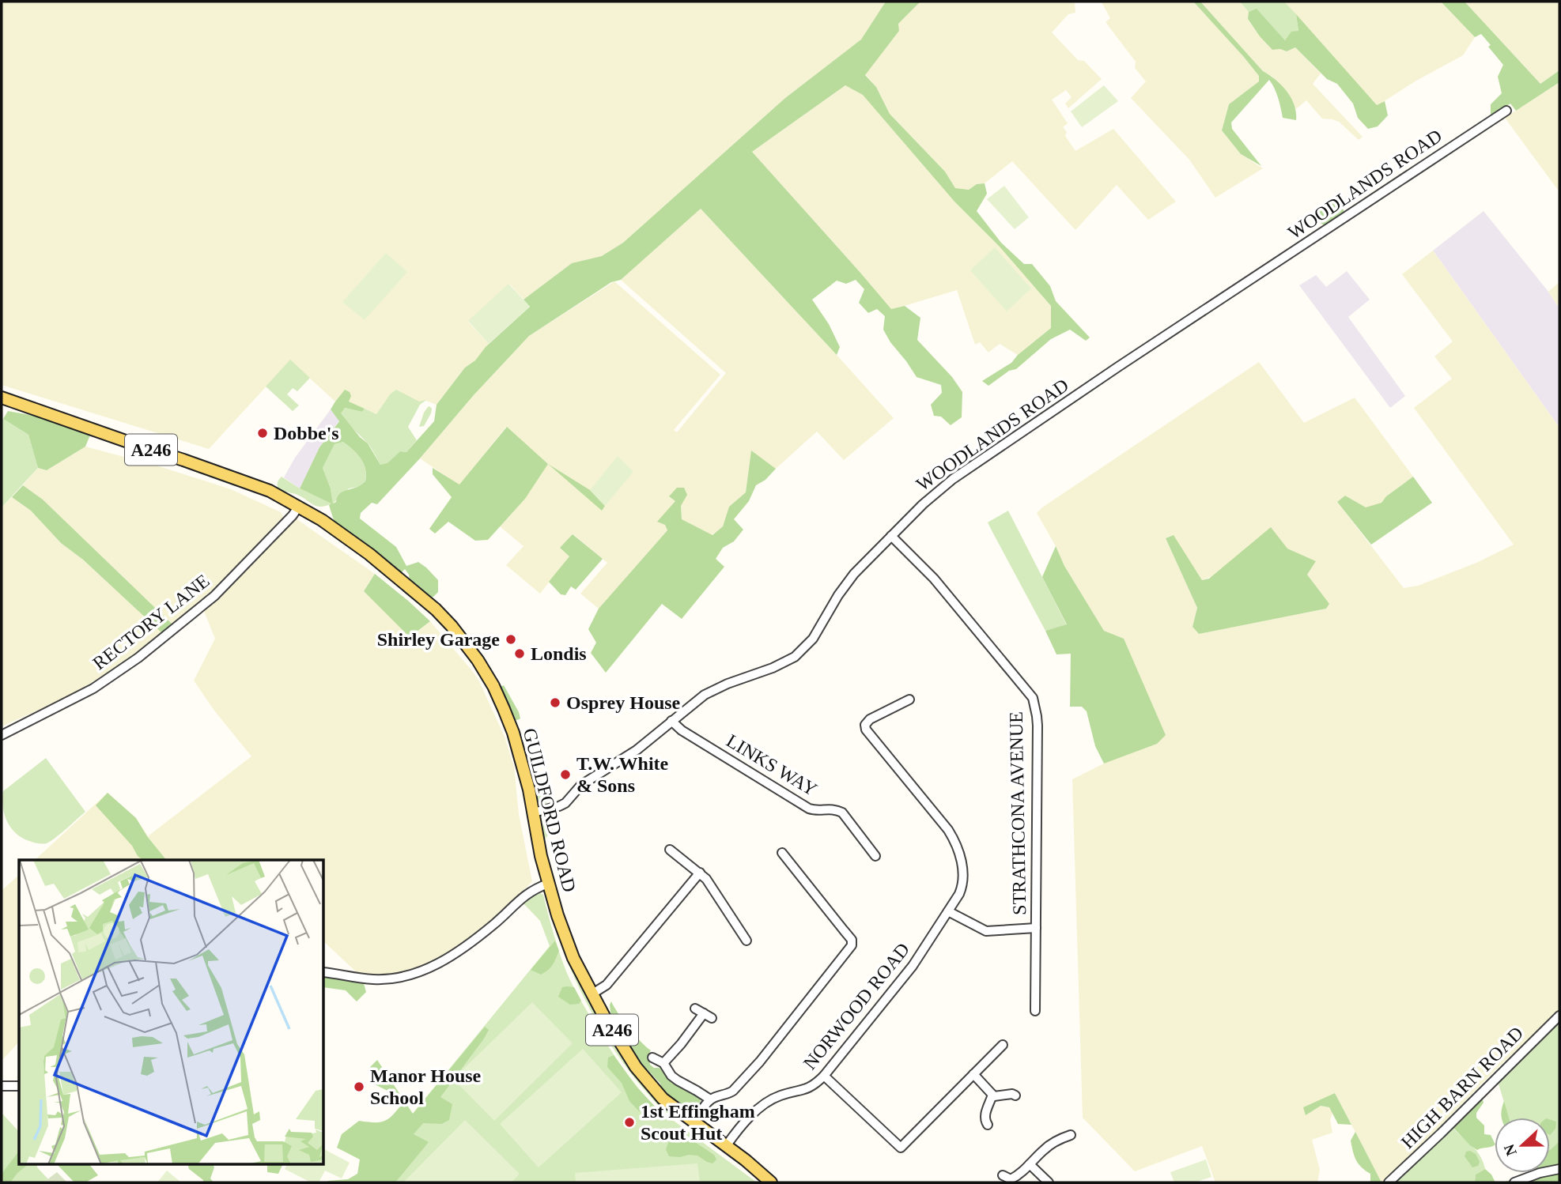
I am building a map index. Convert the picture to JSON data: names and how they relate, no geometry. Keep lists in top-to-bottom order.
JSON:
{
  "streets": {
    "main road": ["A246", "GUILDFORD ROAD"],
    "street": [
      "WOODLANDS ROAD",
      "RECTORY LANE",
      "LINKS WAY",
      "STRATHCONA AVENUE",
      "NORWOOD ROAD",
      "HIGH BARN ROAD"
    ]
  },
  "crossings": [
    ["WOODLANDS ROAD", "LINKS WAY"],
    ["WOODLANDS ROAD", "GUILDFORD ROAD"],
    ["WOODLANDS ROAD", "STRATHCONA AVENUE"],
    ["RECTORY LANE", "GUILDFORD ROAD"],
    ["GUILDFORD ROAD", "NORWOOD ROAD"]
  ],
  "places": [
    "Dobbe's",
    "Shirley Garage",
    "Londis",
    "Osprey House",
    "T.W. White & Sons",
    "Manor House School",
    "1st Effingham Scout Hut"
  ],
  "north": "left"
}
